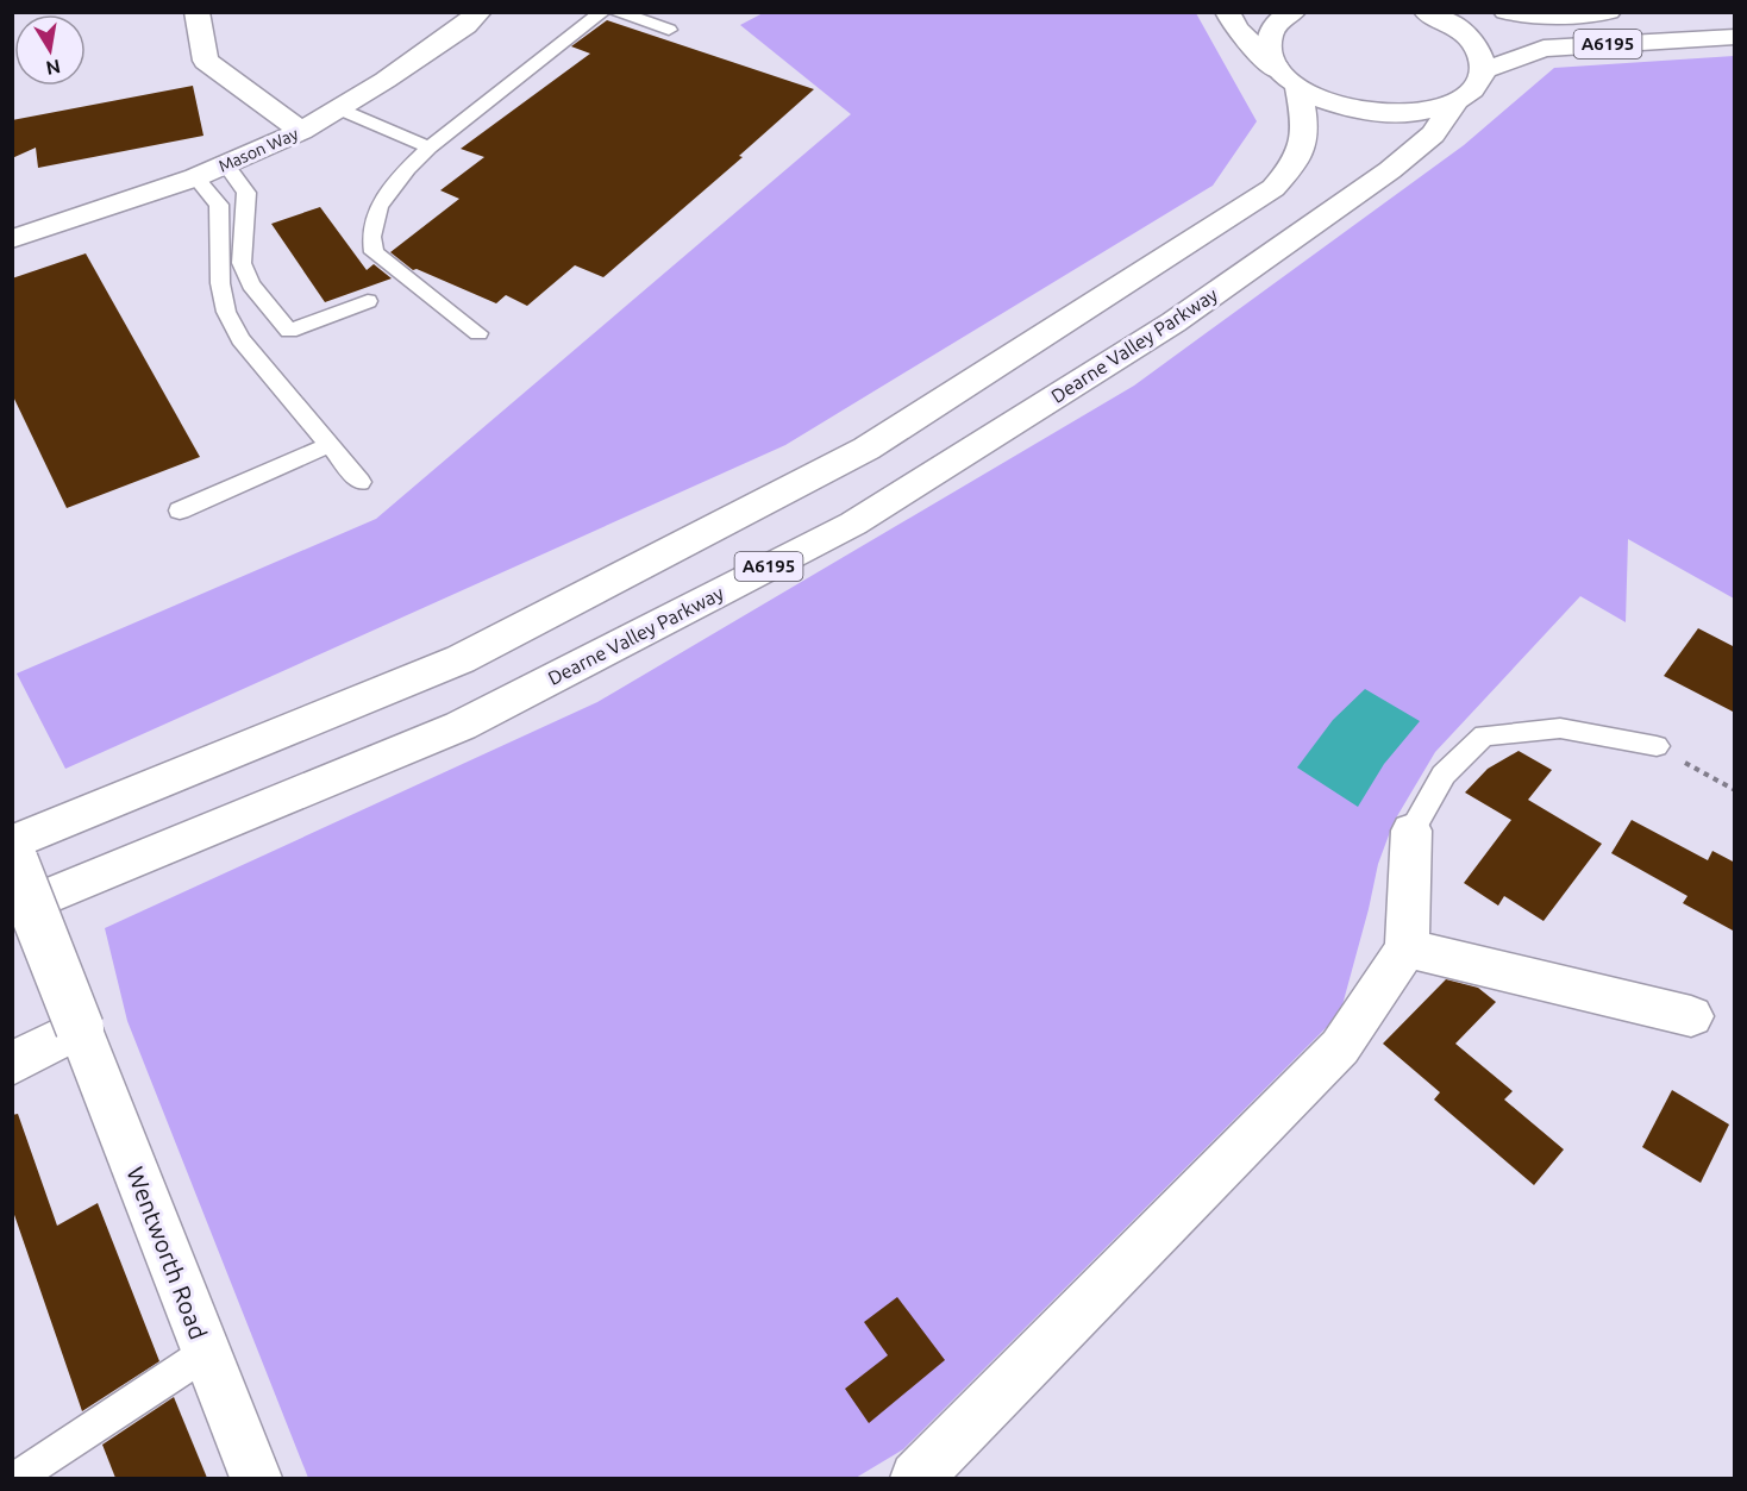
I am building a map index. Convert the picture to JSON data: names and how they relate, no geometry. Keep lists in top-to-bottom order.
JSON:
{
  "streets": {
    "main road": [
      "A6195",
      "Mason Way",
      "Dearne Valley Parkway",
      "Wentworth Road"
    ]
  },
  "crossings": [
    ["A6195", "Dearne Valley Parkway"]
  ],
  "north": "bottom"
}
